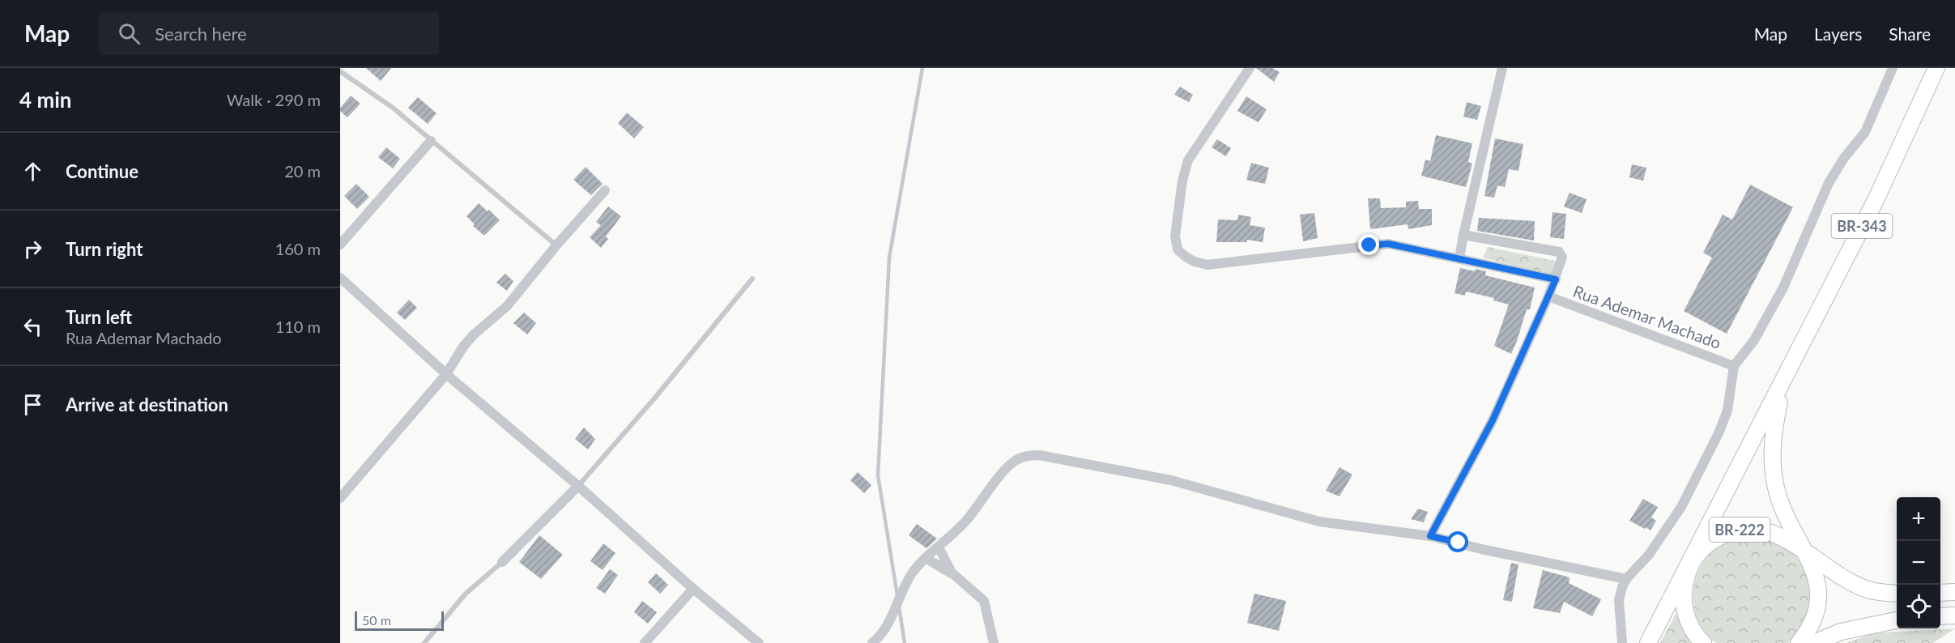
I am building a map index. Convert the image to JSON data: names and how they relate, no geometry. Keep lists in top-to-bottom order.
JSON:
{
  "streets": {
    "main road": ["BR-343", "BR-222"],
    "street": ["Rua Ademar Machado"]
  },
  "crossings": [
    ["BR-343", "BR-222"]
  ],
  "scale_bar": "50 m",
  "page": {
    "header": "Map",
    "search": "Search here",
    "nav": ["Map", "Layers", "Share"],
    "heading": ["4 min", "Walk · 290 m"],
    "list": [
      ["Continue", "20 m"],
      ["Turn right", "160 m"],
      ["Turn left", "Rua Ademar Machado", "110 m"],
      "Arrive at destination"
    ],
    "map_buttons": ["+", "−"],
    "scale": "50 m"
  }
}
